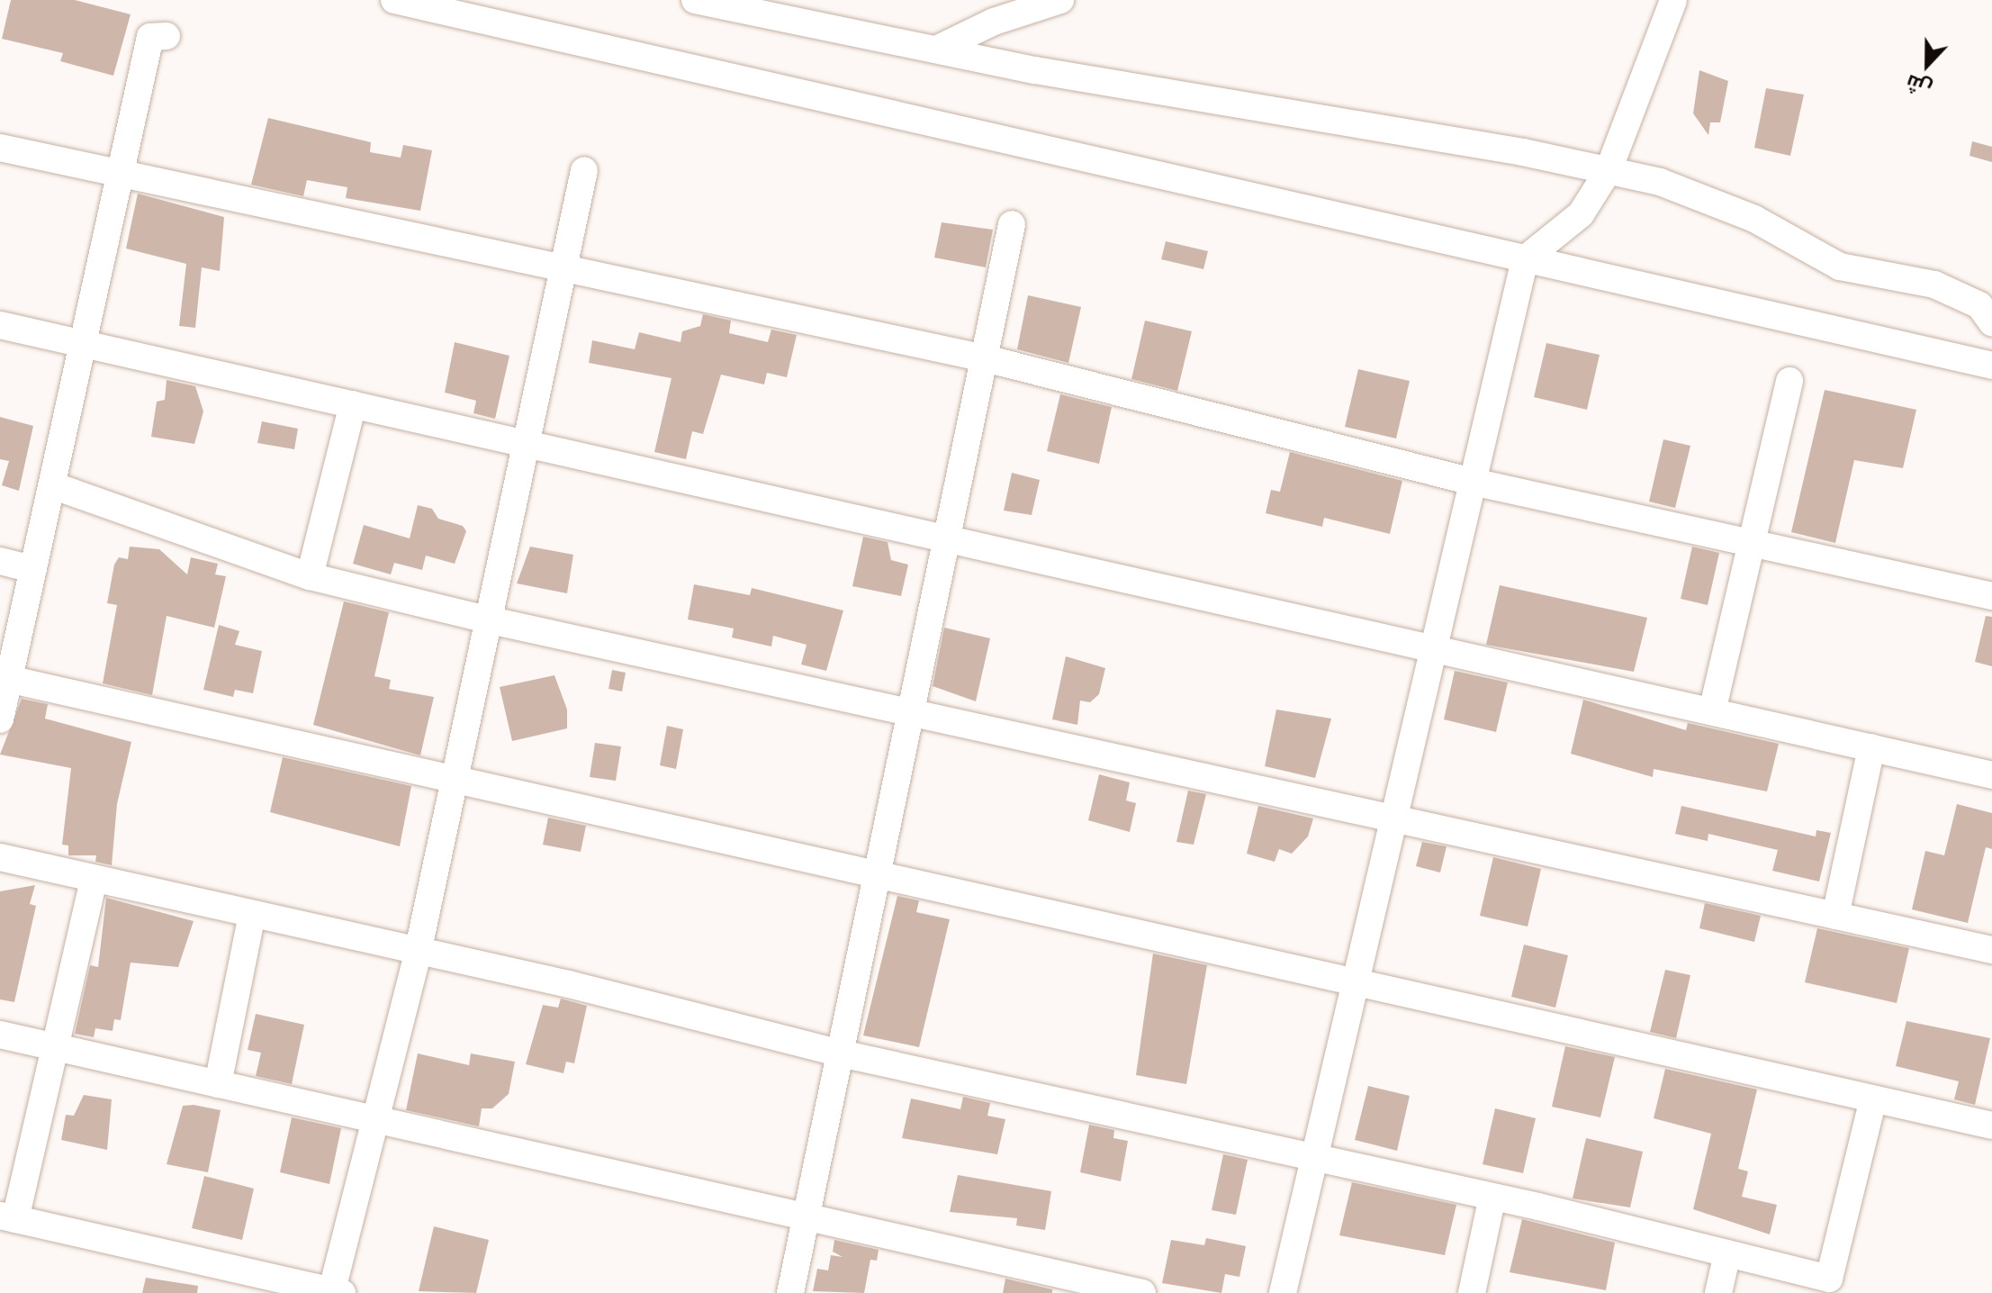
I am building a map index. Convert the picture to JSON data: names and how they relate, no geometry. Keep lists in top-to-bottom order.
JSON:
{
  "north": "bottom"
}
